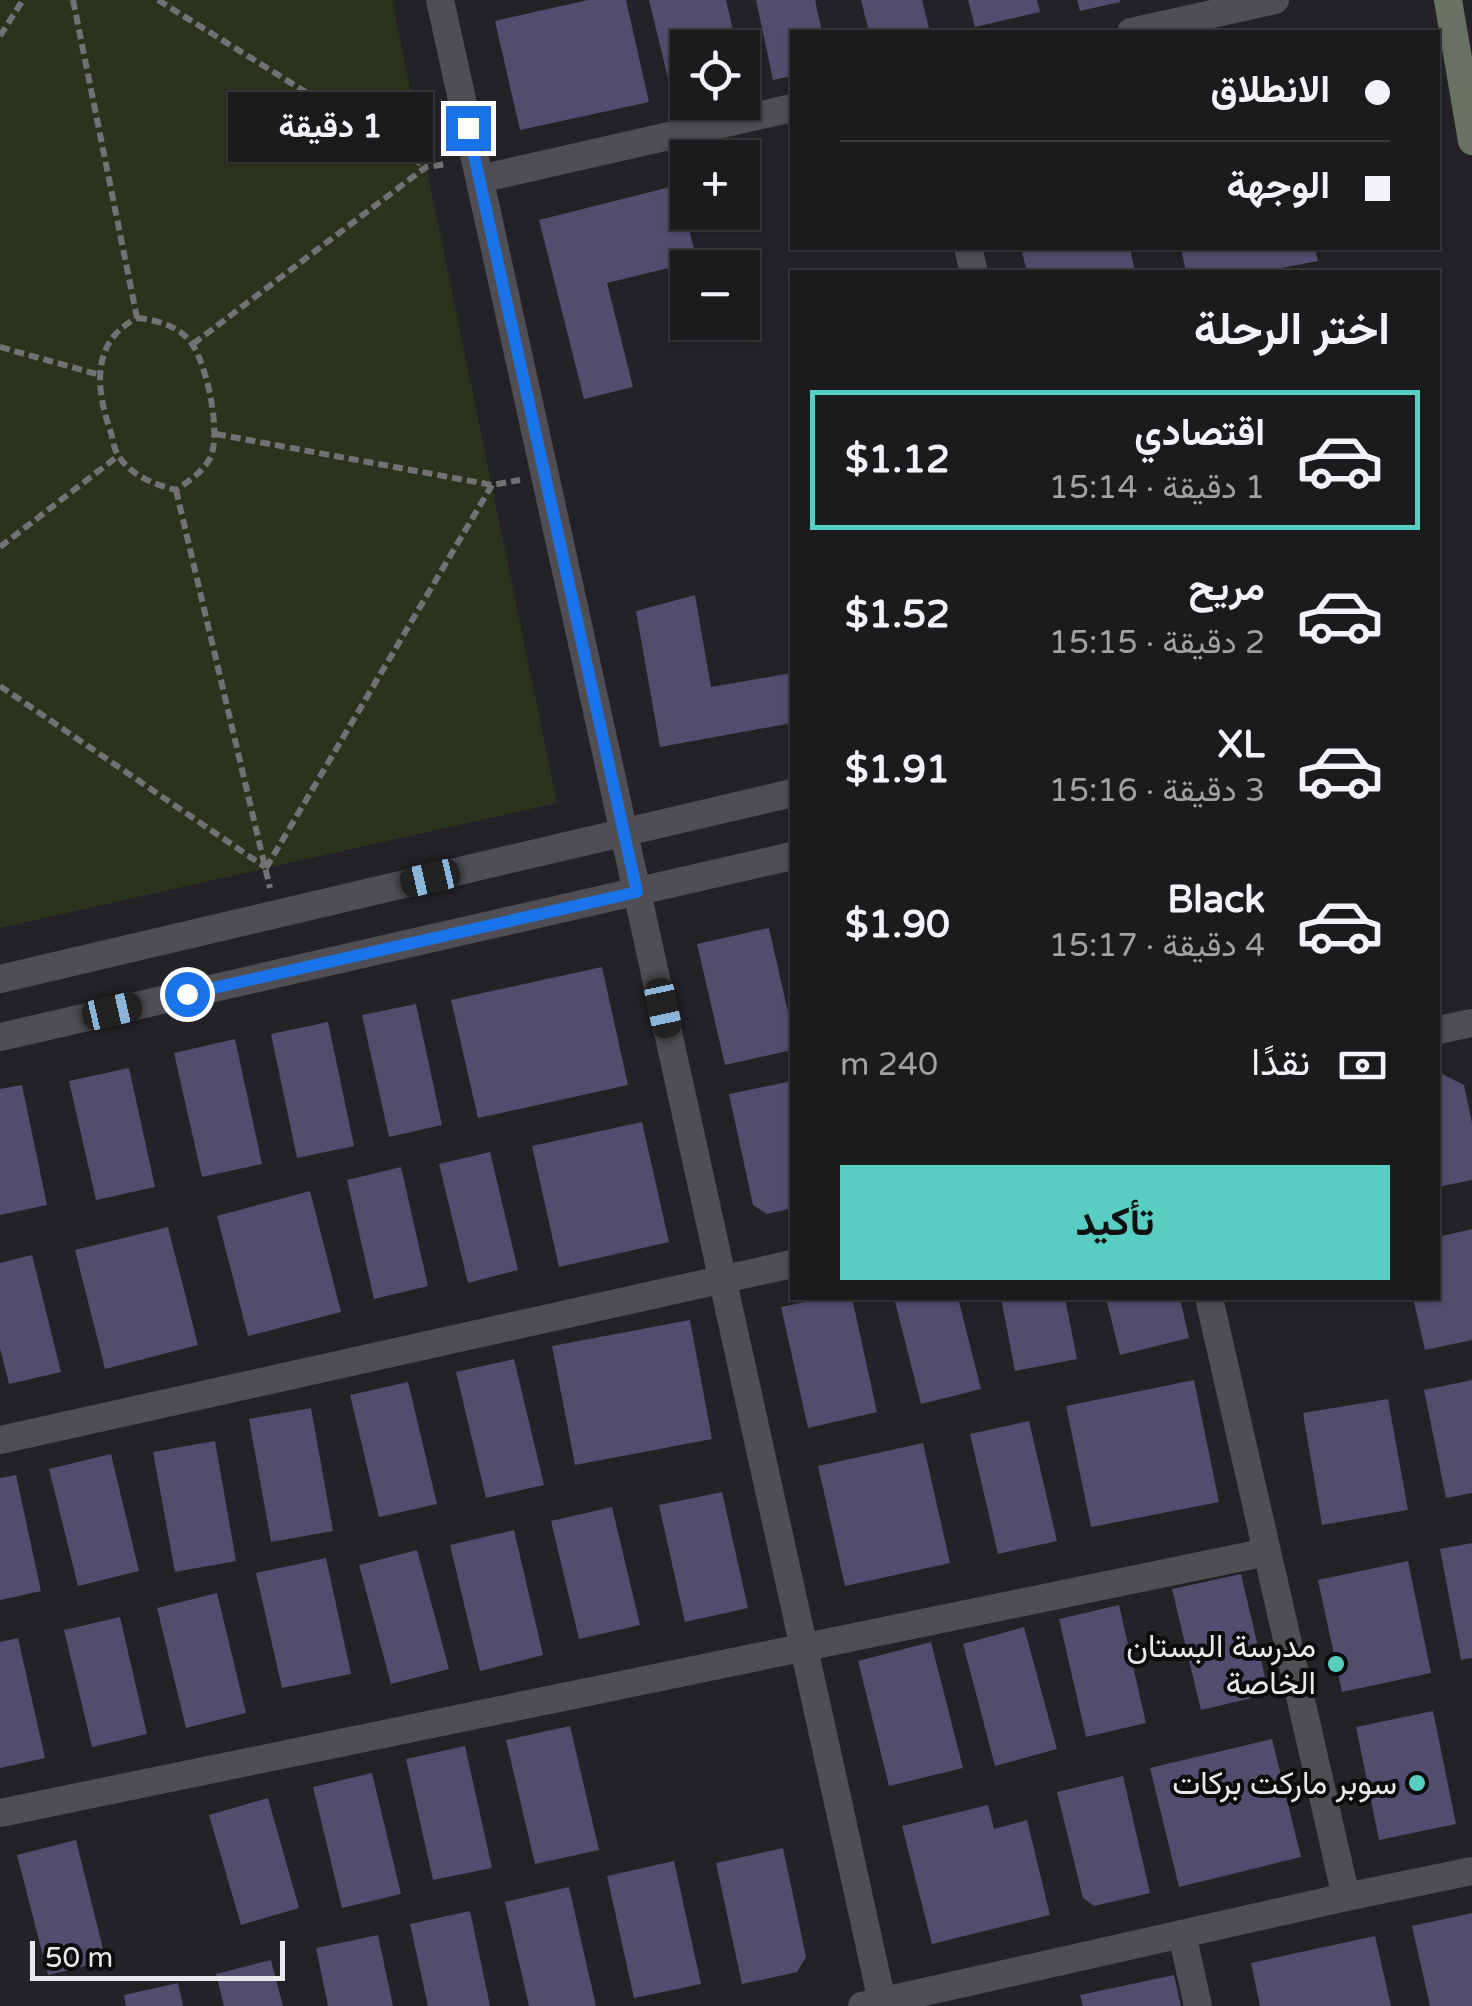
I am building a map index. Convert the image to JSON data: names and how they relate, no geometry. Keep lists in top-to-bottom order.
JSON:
{
  "places": ["مدرسة البستان الخاصة", "سوبر ماركت بركات"],
  "scale_bar": "50 m",
  "page": {
    "map_buttons": ["+", "−"],
    "banner": ["الانطلاق", "الوجهة"],
    "bubble": "1 دقيقة",
    "heading": "اختر الرحلة",
    "list": [
      {
        "name": "اقتصادي",
        "note": "1 دقيقة · 15:14",
        "value": "$1.12"
      },
      {
        "name": "مريح",
        "note": "2 دقيقة · 15:15",
        "value": "$1.52"
      },
      {
        "name": "XL",
        "note": "3 دقيقة · 15:16",
        "value": "$1.91"
      },
      {
        "name": "Black",
        "note": "4 دقيقة · 15:17",
        "value": "$1.90"
      }
    ],
    "pay": ["نقدًا", "240 m"],
    "buttons": "تأكيد",
    "scale": "50 m"
  }
}
